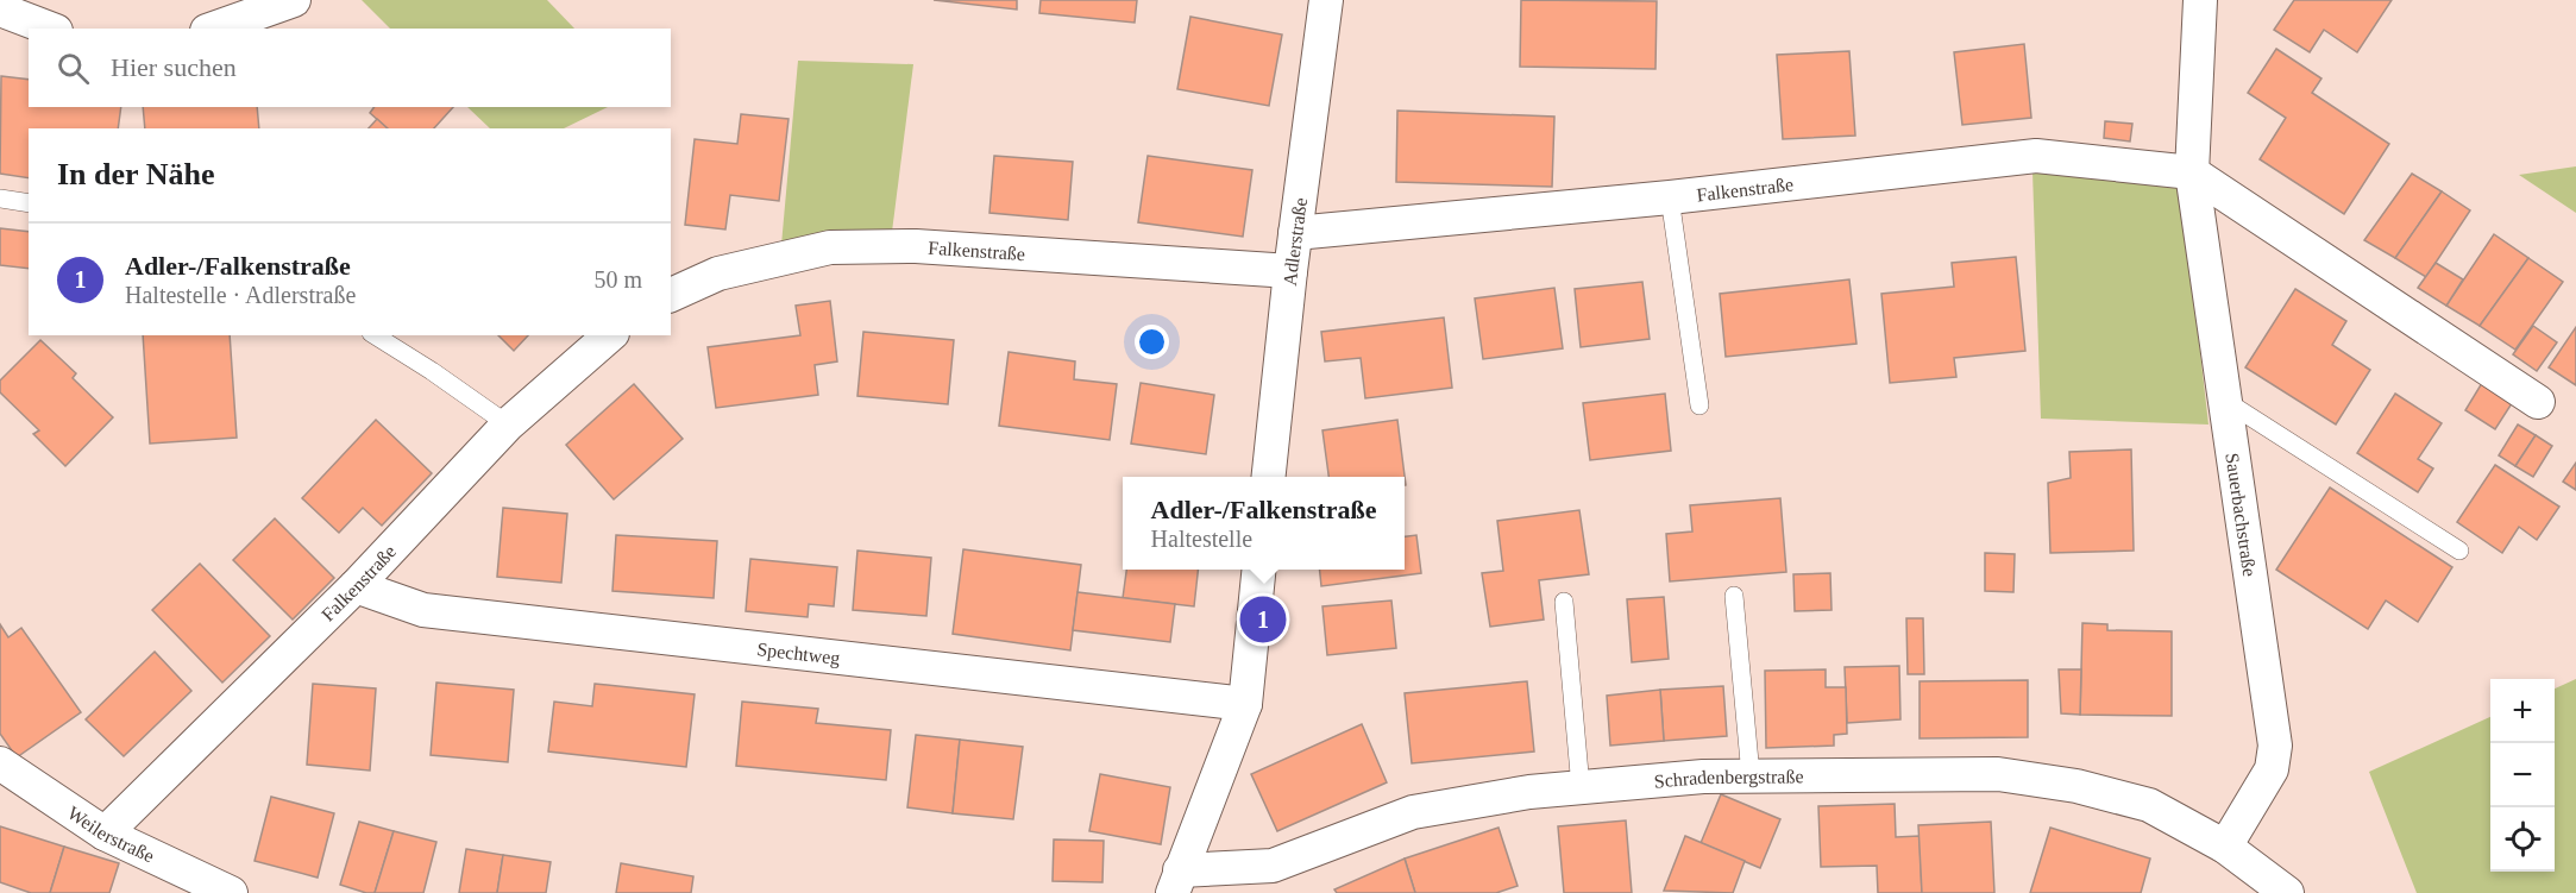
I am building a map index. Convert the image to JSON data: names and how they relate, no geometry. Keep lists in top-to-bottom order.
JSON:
{
  "streets": {
    "street": [
      "Falkenstraße",
      "Adlerstraße",
      "Sauerbachstraße",
      "Spechtweg",
      "Schradenbergstraße",
      "Weilerstraße"
    ]
  },
  "crossings": [
    ["Falkenstraße", "Adlerstraße"],
    ["Falkenstraße", "Sauerbachstraße"],
    ["Falkenstraße", "Spechtweg"],
    ["Falkenstraße", "Weilerstraße"],
    ["Sauerbachstraße", "Schradenbergstraße"]
  ],
  "page": {
    "search": "Hier suchen",
    "heading": "In der Nähe",
    "list": [
      {
        "mark": "1",
        "name": "Adler-/Falkenstraße",
        "note": "Haltestelle · Adlerstraße",
        "value": "50 m"
      }
    ],
    "popup": ["Adler-/Falkenstraße", "Haltestelle"],
    "pins": "1",
    "map_buttons": ["+", "−"]
  }
}
